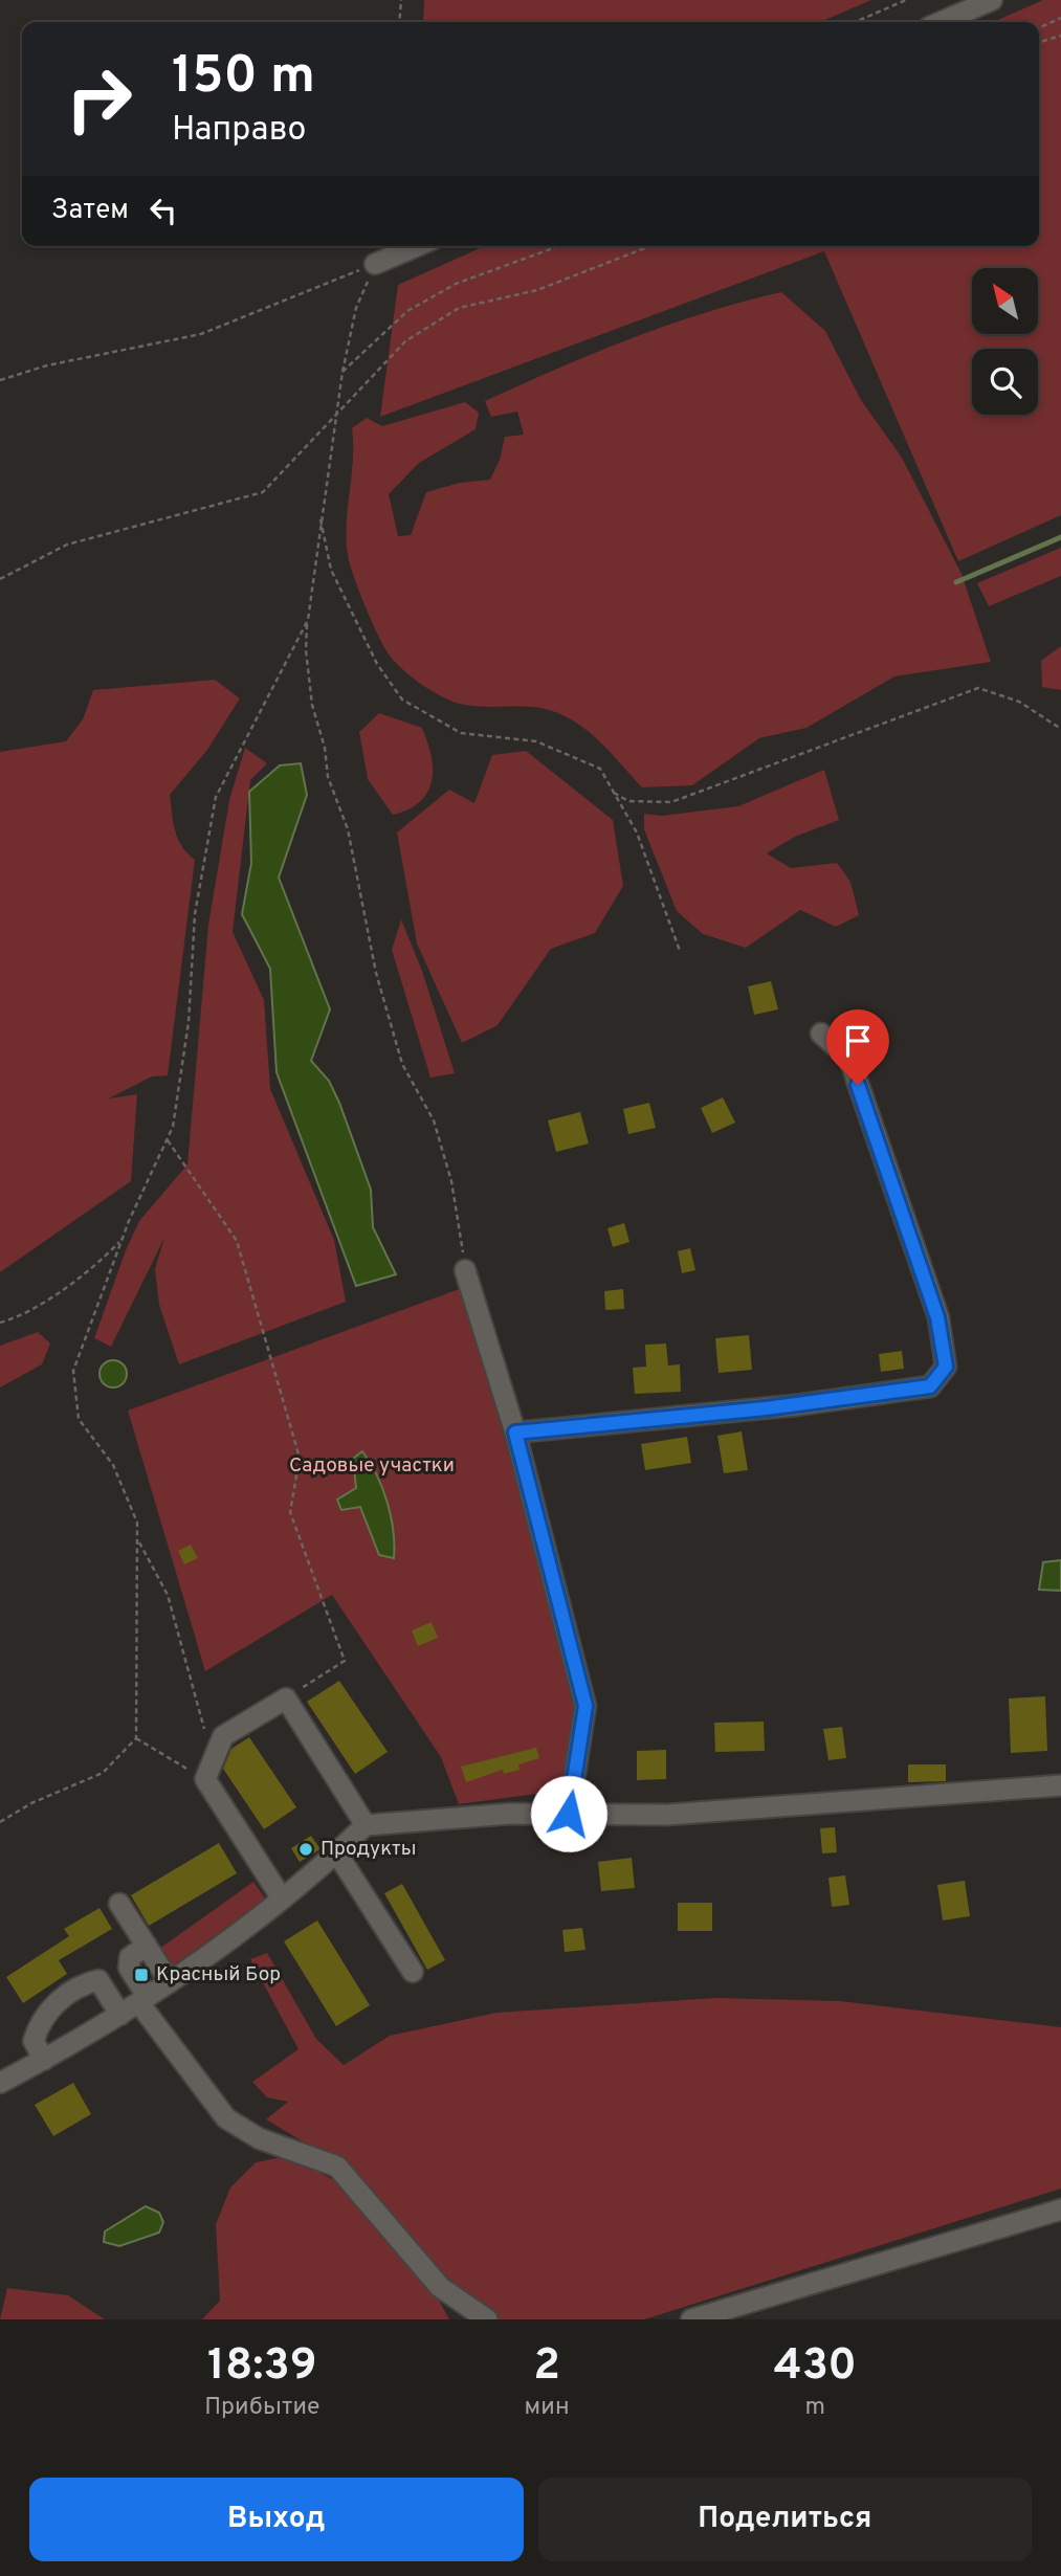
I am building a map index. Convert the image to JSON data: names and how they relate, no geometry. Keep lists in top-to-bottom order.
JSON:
{
  "parks": ["Садовые участки"],
  "places": {
    "other": ["Продукты"],
    "transit": ["Красный Бор"]
  },
  "north": "top left",
  "page": {
    "turn": ["150 m", "Направо"],
    "then": "Затем",
    "eta": [
      "18:39",
      "Прибытие",
      "2",
      "мин",
      "430",
      "m"
    ],
    "buttons": ["Выход", "Поделиться"]
  }
}
